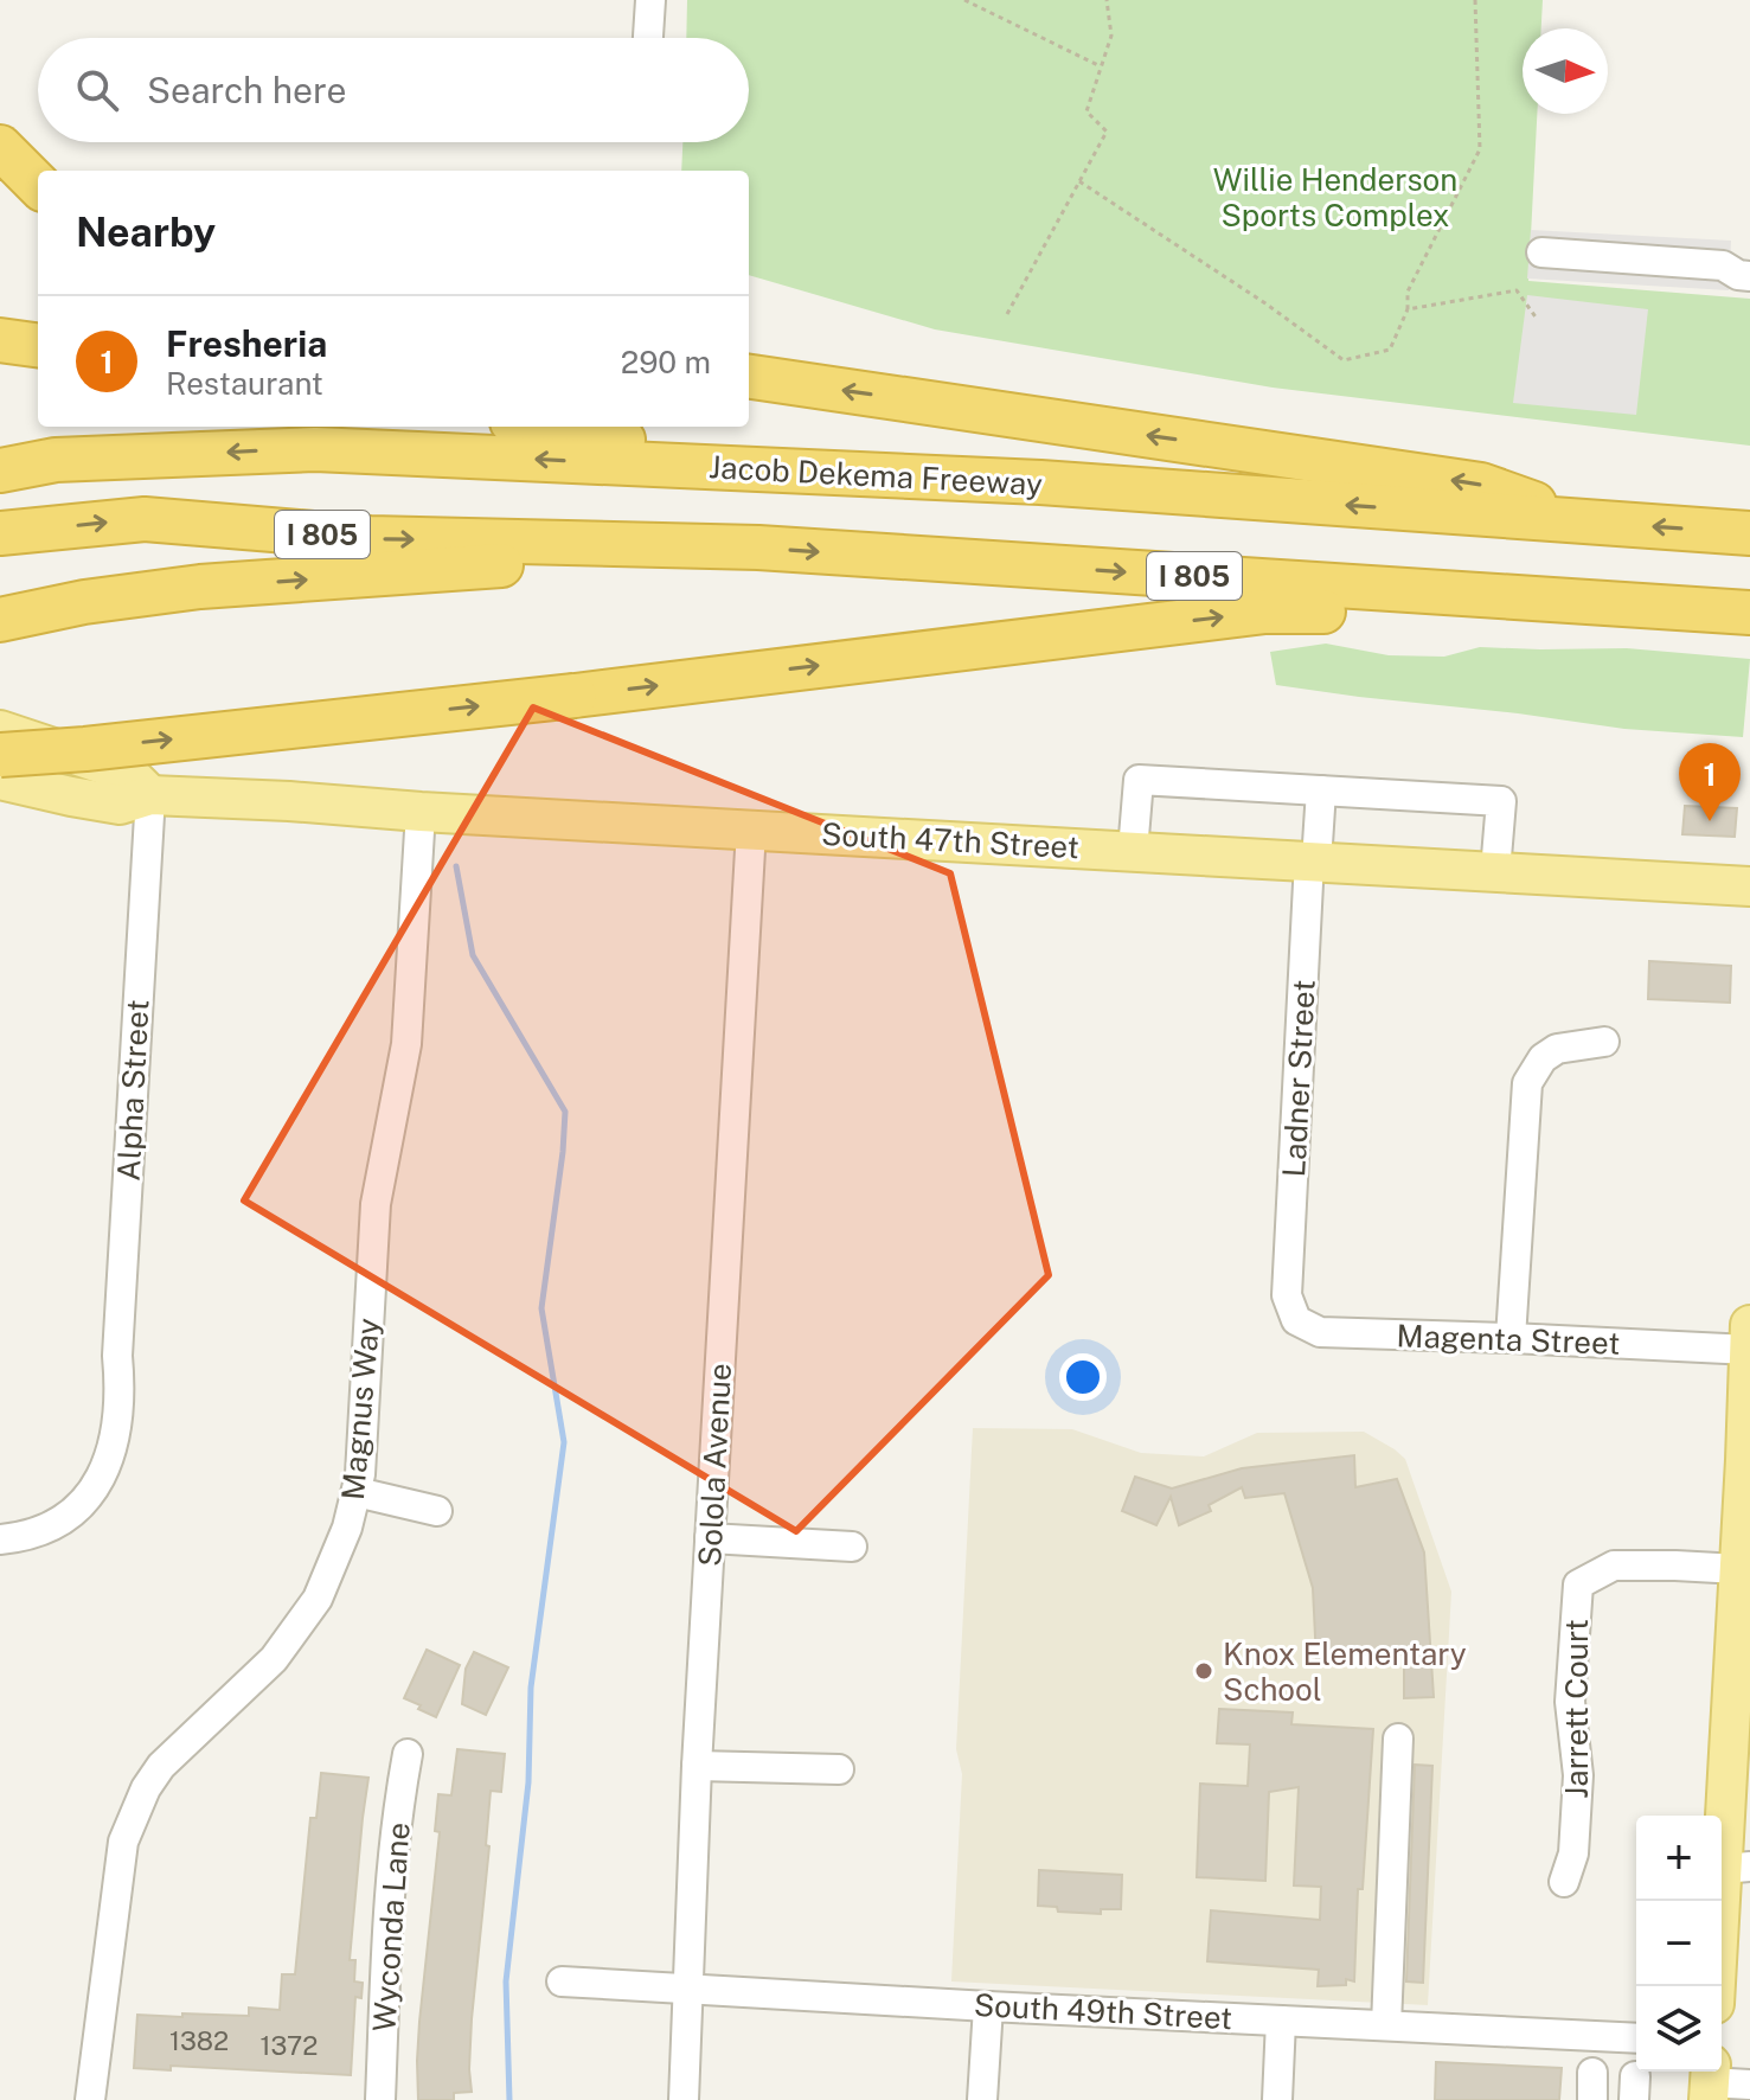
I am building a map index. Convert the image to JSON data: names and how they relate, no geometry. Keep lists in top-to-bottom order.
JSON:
{
  "streets": {
    "highway": ["Jacob Dekema Freeway", "I 805"],
    "main road": ["South 47th Street"],
    "street": [
      "Ladner Street",
      "Alpha Street",
      "Magenta Street",
      "Magnus Way",
      "Solola Avenue",
      "Jarrett Court",
      "Wyconda Lane",
      "South 49th Street"
    ]
  },
  "crossings": [
    ["South 47th Street", "Ladner Street"],
    ["South 47th Street", "Alpha Street"],
    ["South 47th Street", "Magnus Way"],
    ["South 47th Street", "Solola Avenue"],
    ["Ladner Street", "Magenta Street"],
    ["Solola Avenue", "South 49th Street"]
  ],
  "parks": ["Willie Henderson Sports Complex"],
  "places": ["Knox Elementary School"],
  "house_numbers": ["1382", "1372"],
  "north": "right",
  "page": {
    "search": "Search here",
    "heading": "Nearby",
    "list": [
      {
        "mark": "1",
        "name": "Fresheria",
        "note": "Restaurant",
        "value": "290 m"
      }
    ],
    "pins": "1",
    "map_buttons": ["+", "−"]
  }
}
